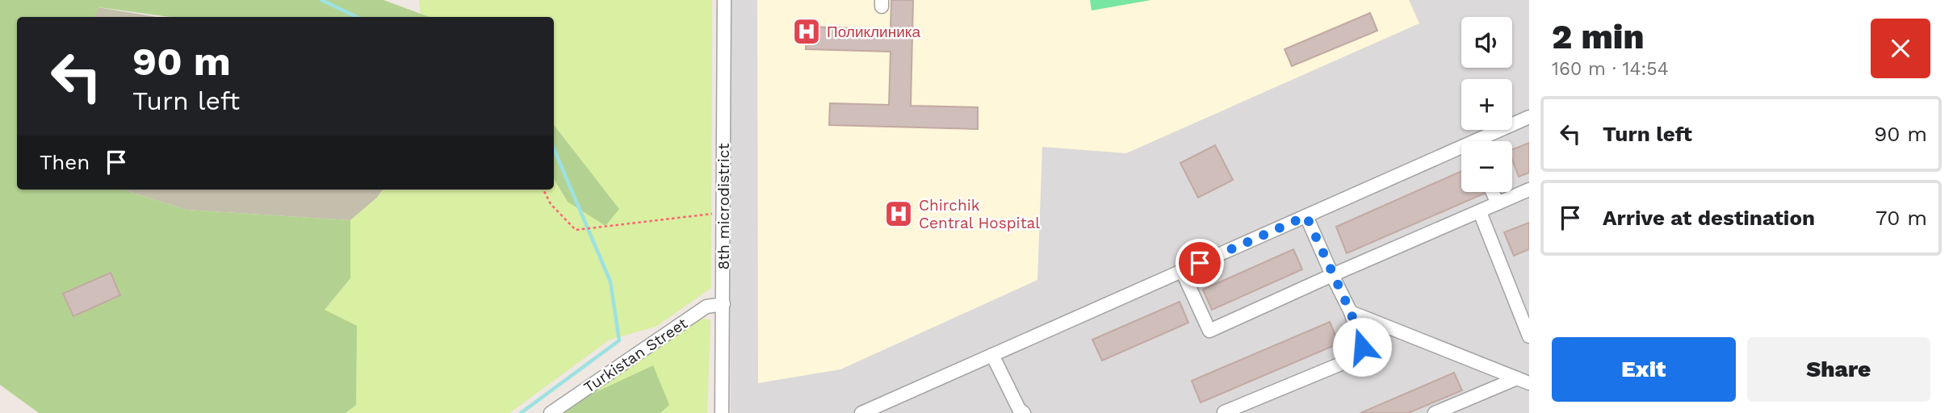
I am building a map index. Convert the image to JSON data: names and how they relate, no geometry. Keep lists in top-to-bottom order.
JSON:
{
  "streets": {
    "street": ["8th microdistrict", "Turkistan Street"]
  },
  "crossings": [
    ["8th microdistrict", "Turkistan Street"]
  ],
  "places": {
    "hospital": ["Поликлиника", "Chirchik Central Hospital"]
  },
  "page": {
    "heading": ["2 min", "160 m · 14:54"],
    "map_buttons": ["+", "−"],
    "turn": ["90 m", "Turn left"],
    "list": [
      {
        "name": "Turn left",
        "value": "90 m"
      },
      {
        "name": "Arrive at destination",
        "value": "70 m"
      }
    ],
    "then": "Then",
    "buttons": ["Exit", "Share"]
  }
}
